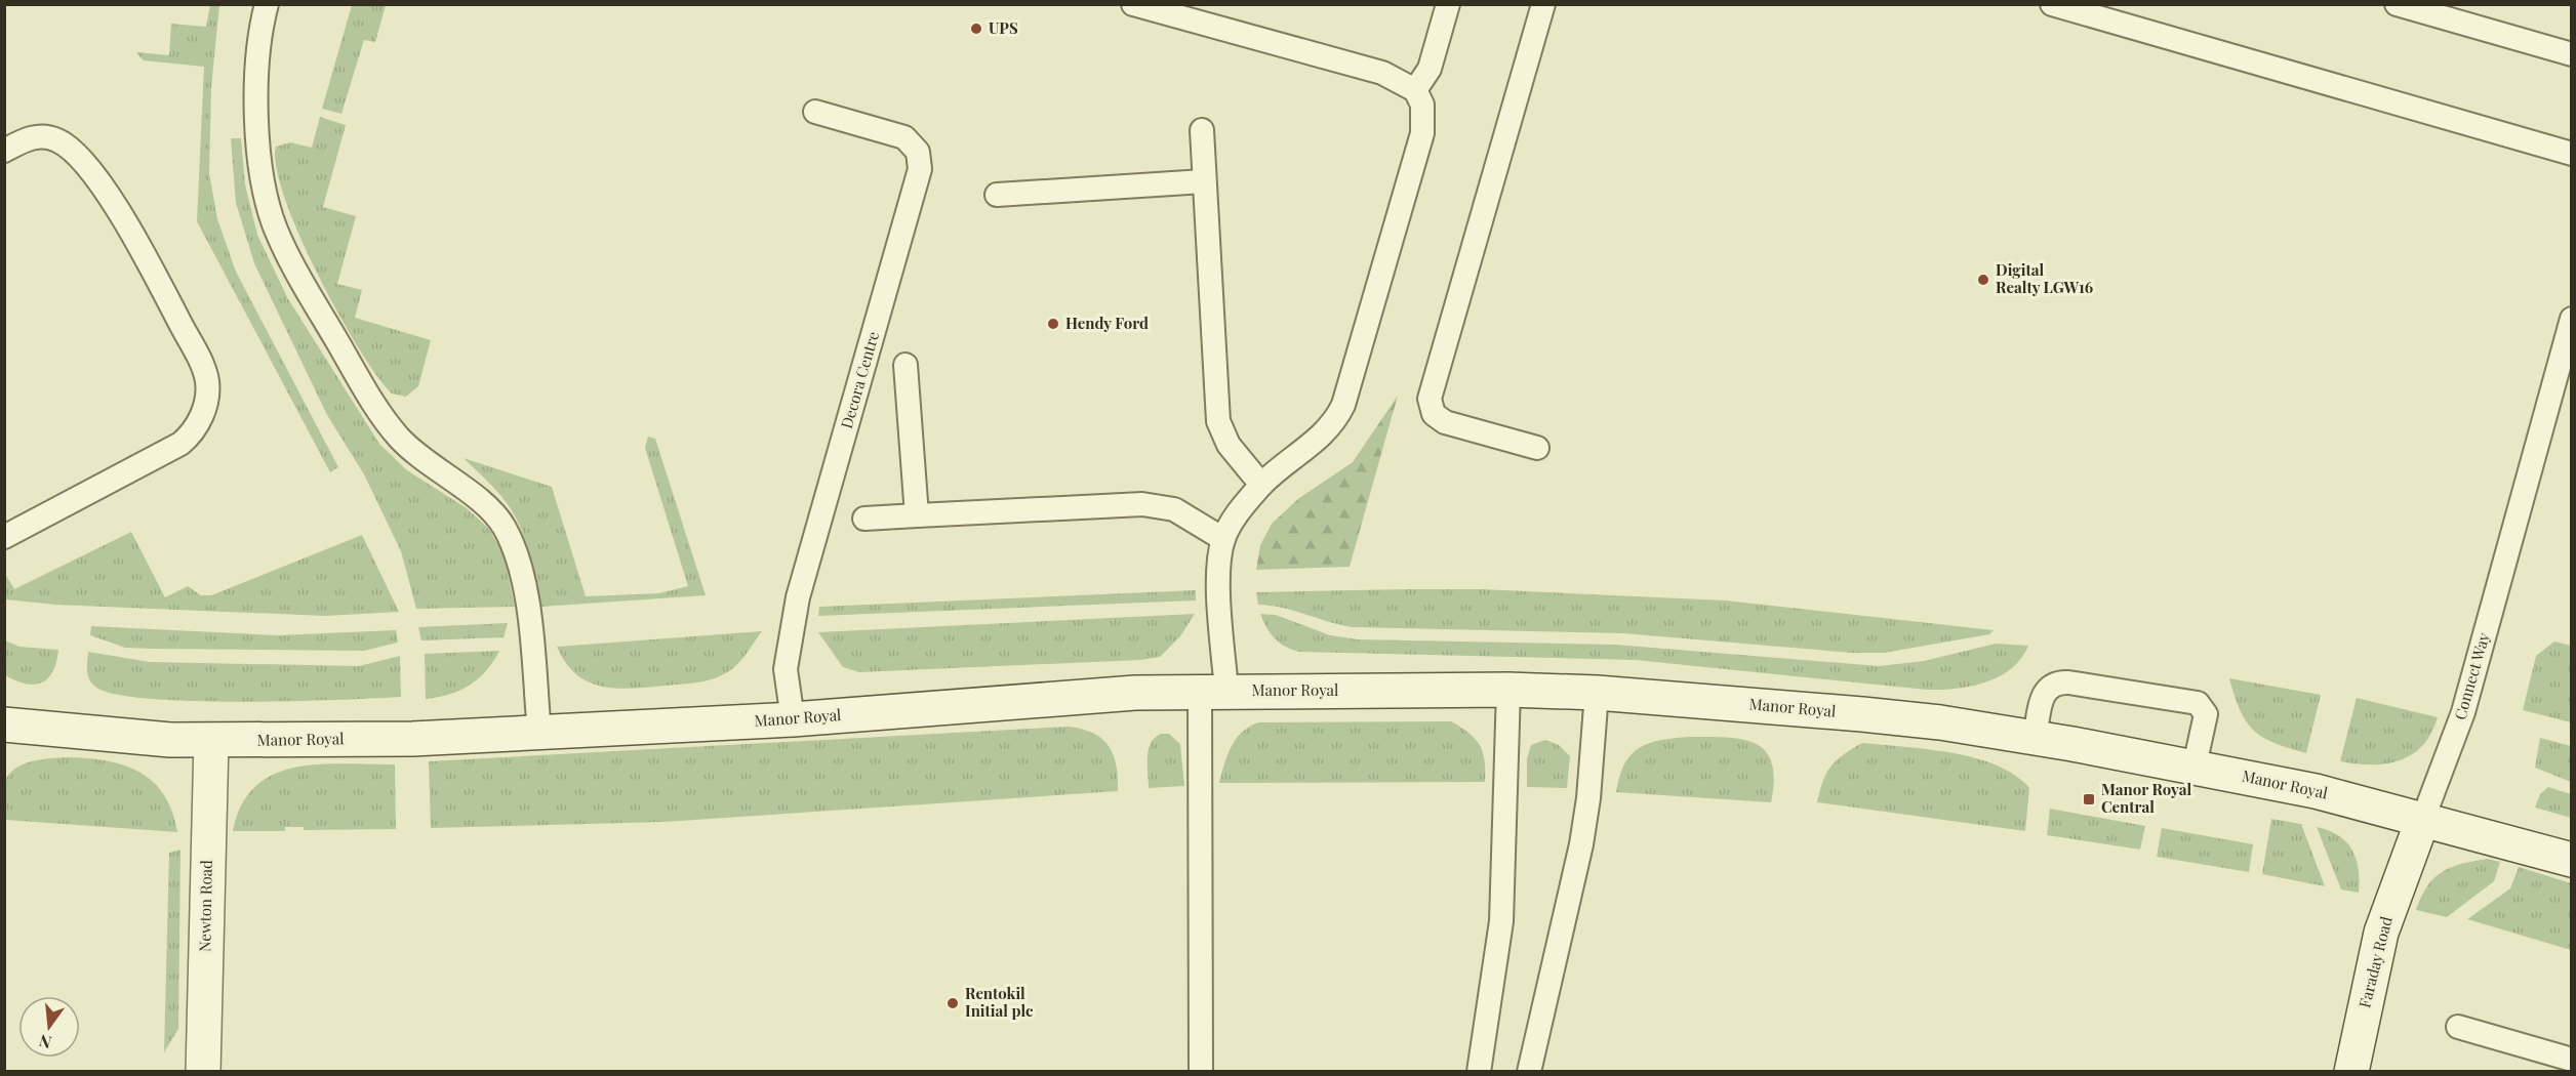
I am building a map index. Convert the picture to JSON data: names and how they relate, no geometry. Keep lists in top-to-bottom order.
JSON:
{
  "streets": {
    "street": ["Manor Royal", "Newton Road", "Faraday Road"],
    "lane": ["Decora Centre", "Connect Way"]
  },
  "crossings": [
    ["Decora Centre", "Manor Royal"],
    ["Connect Way", "Manor Royal"],
    ["Connect Way", "Faraday Road"],
    ["Manor Royal", "Newton Road"],
    ["Manor Royal", "Faraday Road"]
  ],
  "places": {
    "other": [
      "UPS",
      "Digital Realty LGW16",
      "Hendy Ford",
      "Rentokil Initial plc"
    ],
    "transit": ["Manor Royal Central"]
  },
  "north": "bottom"
}
